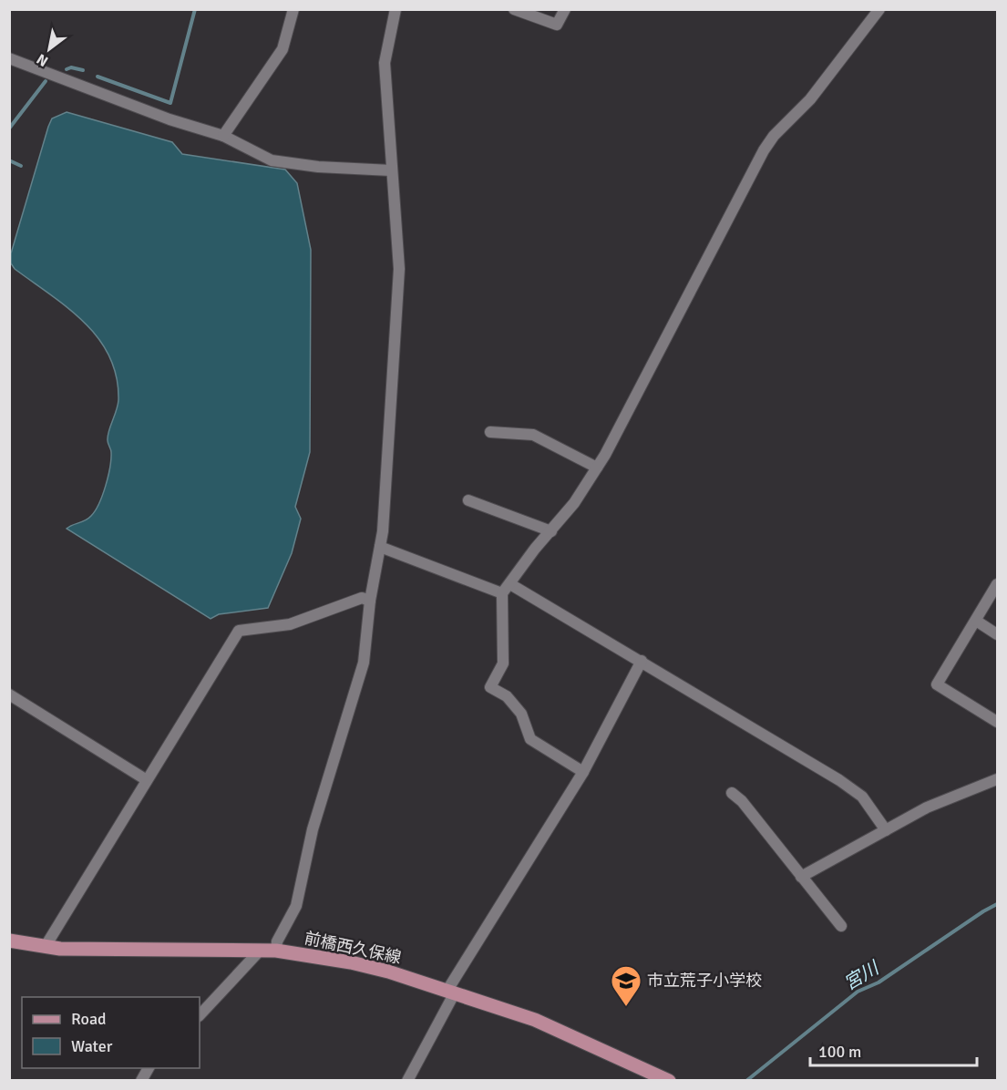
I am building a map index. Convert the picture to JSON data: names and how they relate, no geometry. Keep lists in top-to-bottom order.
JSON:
{
  "streets": {
    "main road": ["前橋西久保線"]
  },
  "water": ["宮川"],
  "places": {
    "school or university": ["市立荒子小学校"]
  },
  "legend": ["Road", "Water"],
  "scale_bar": "100 m",
  "north": "bottom left"
}
